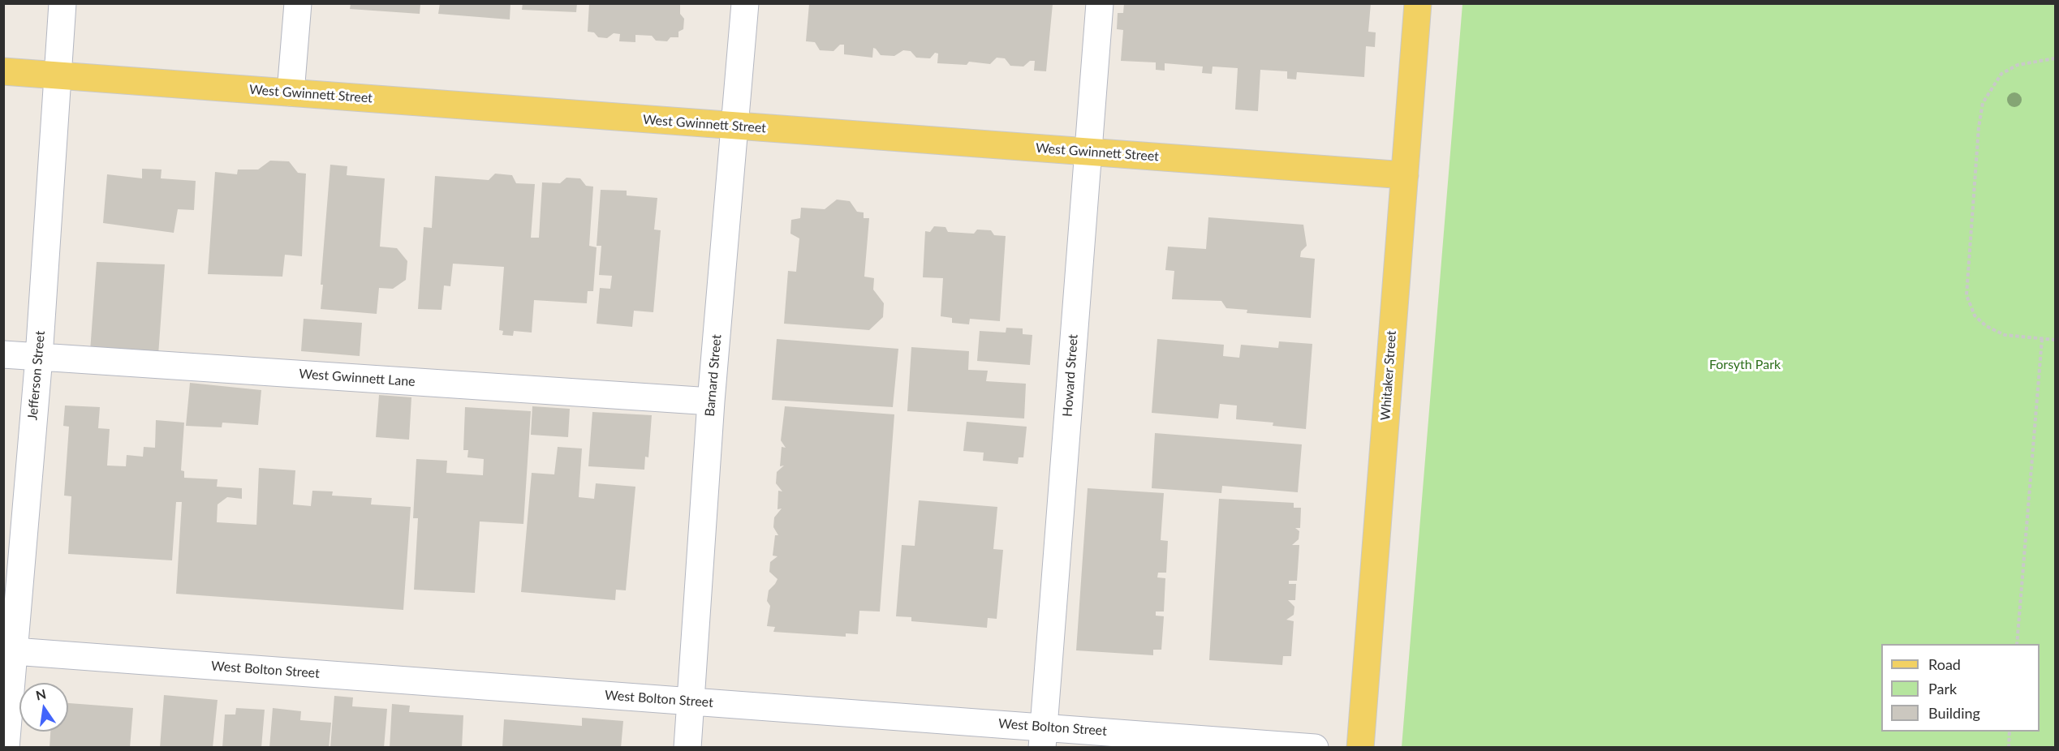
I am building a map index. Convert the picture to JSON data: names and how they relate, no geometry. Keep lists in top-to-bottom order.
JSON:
{
  "streets": {
    "main road": ["West Gwinnett Street", "Whitaker Street"],
    "street": [
      "Jefferson Street",
      "Barnard Street",
      "Howard Street",
      "West Gwinnett Lane",
      "West Bolton Street"
    ]
  },
  "crossings": [
    ["West Gwinnett Street", "Jefferson Street"],
    ["West Gwinnett Street", "Barnard Street"],
    ["West Gwinnett Street", "Howard Street"],
    ["West Gwinnett Street", "Whitaker Street"],
    ["Jefferson Street", "West Gwinnett Lane"],
    ["Jefferson Street", "West Bolton Street"],
    ["Barnard Street", "West Gwinnett Lane"],
    ["Barnard Street", "West Bolton Street"],
    ["Howard Street", "West Bolton Street"]
  ],
  "parks": ["Forsyth Park"],
  "legend": ["Road", "Park", "Building"],
  "north": "top"
}
